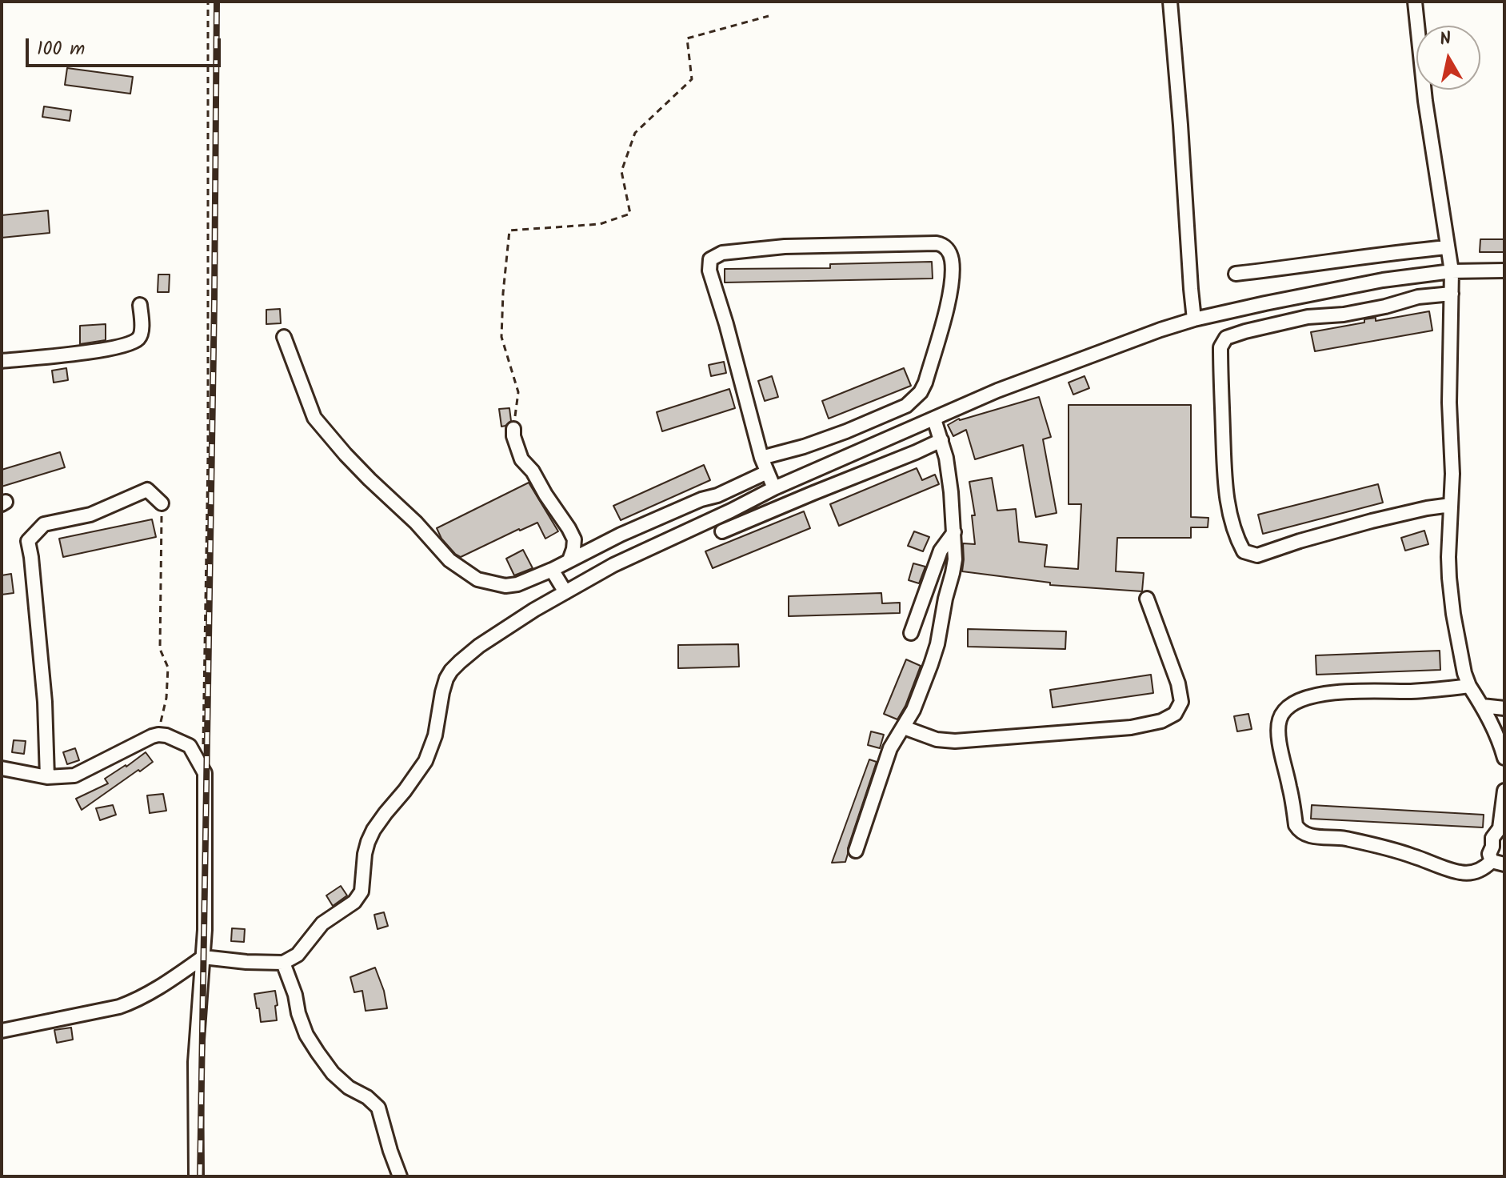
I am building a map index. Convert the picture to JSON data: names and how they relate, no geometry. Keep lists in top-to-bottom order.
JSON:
{
  "scale_bar": "100 m",
  "north": "top"
}
